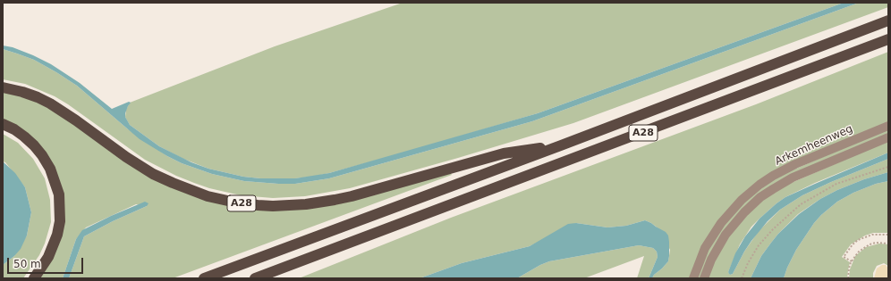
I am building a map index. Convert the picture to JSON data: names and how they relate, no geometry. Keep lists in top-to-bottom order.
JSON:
{
  "streets": {
    "highway": ["A28"],
    "main road": ["Arkemheenweg"]
  },
  "scale_bar": "50 m"
}
